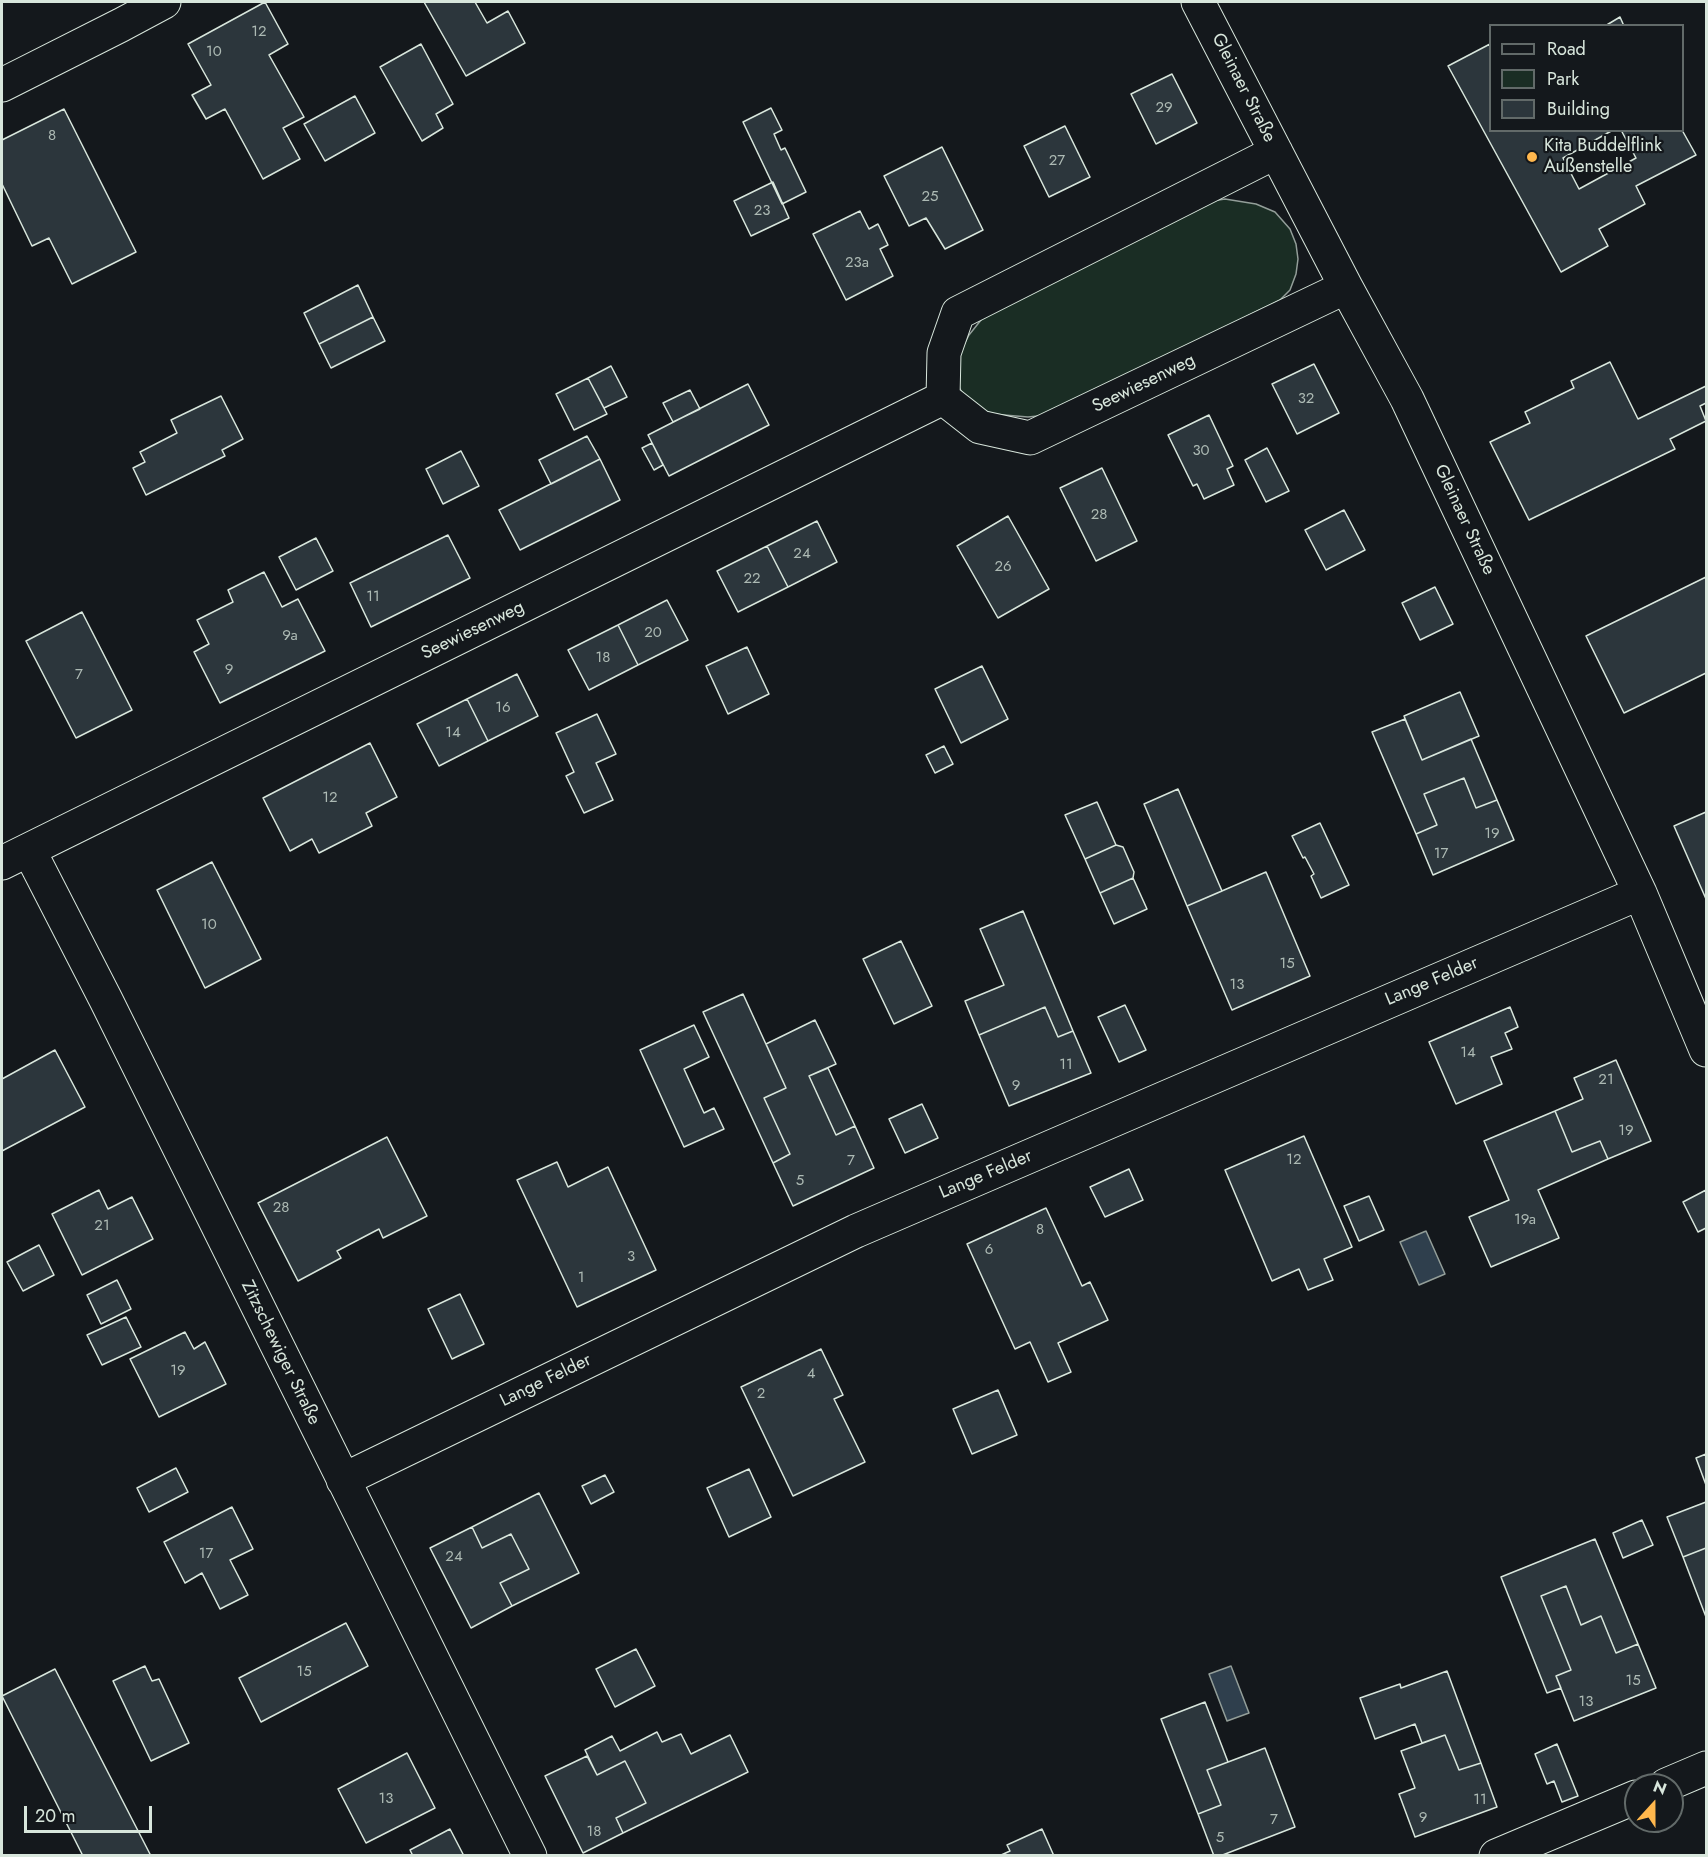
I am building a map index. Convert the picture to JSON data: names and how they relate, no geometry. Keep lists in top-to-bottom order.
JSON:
{
  "streets": {
    "street": [
      "Gleinaer Straße",
      "Seewiesenweg",
      "Lange Felder",
      "Zitzschewiger Straße"
    ]
  },
  "crossings": [
    ["Gleinaer Straße", "Seewiesenweg"],
    ["Gleinaer Straße", "Lange Felder"],
    ["Seewiesenweg", "Zitzschewiger Straße"],
    ["Lange Felder", "Zitzschewiger Straße"]
  ],
  "places": ["Kita Buddelflink Außenstelle"],
  "house_numbers": [
    "12",
    "10",
    "29",
    "8",
    "27",
    "25",
    "23",
    "23a",
    "32",
    "30",
    "28",
    "24",
    "26",
    "22",
    "11",
    "20",
    "9a",
    "18",
    "9",
    "7",
    "16",
    "14",
    "12",
    "19",
    "17",
    "10",
    "15",
    "13",
    "14",
    "11",
    "21",
    "9",
    "19",
    "12",
    "7",
    "5",
    "28",
    "19a",
    "21",
    "8",
    "6",
    "3",
    "1",
    "19",
    "4",
    "2",
    "17",
    "24",
    "15",
    "15",
    "13",
    "13",
    "11",
    "9",
    "7",
    "18",
    "5"
  ],
  "legend": ["Road", "Park", "Building"],
  "scale_bar": "20 m",
  "north": "top"
}
